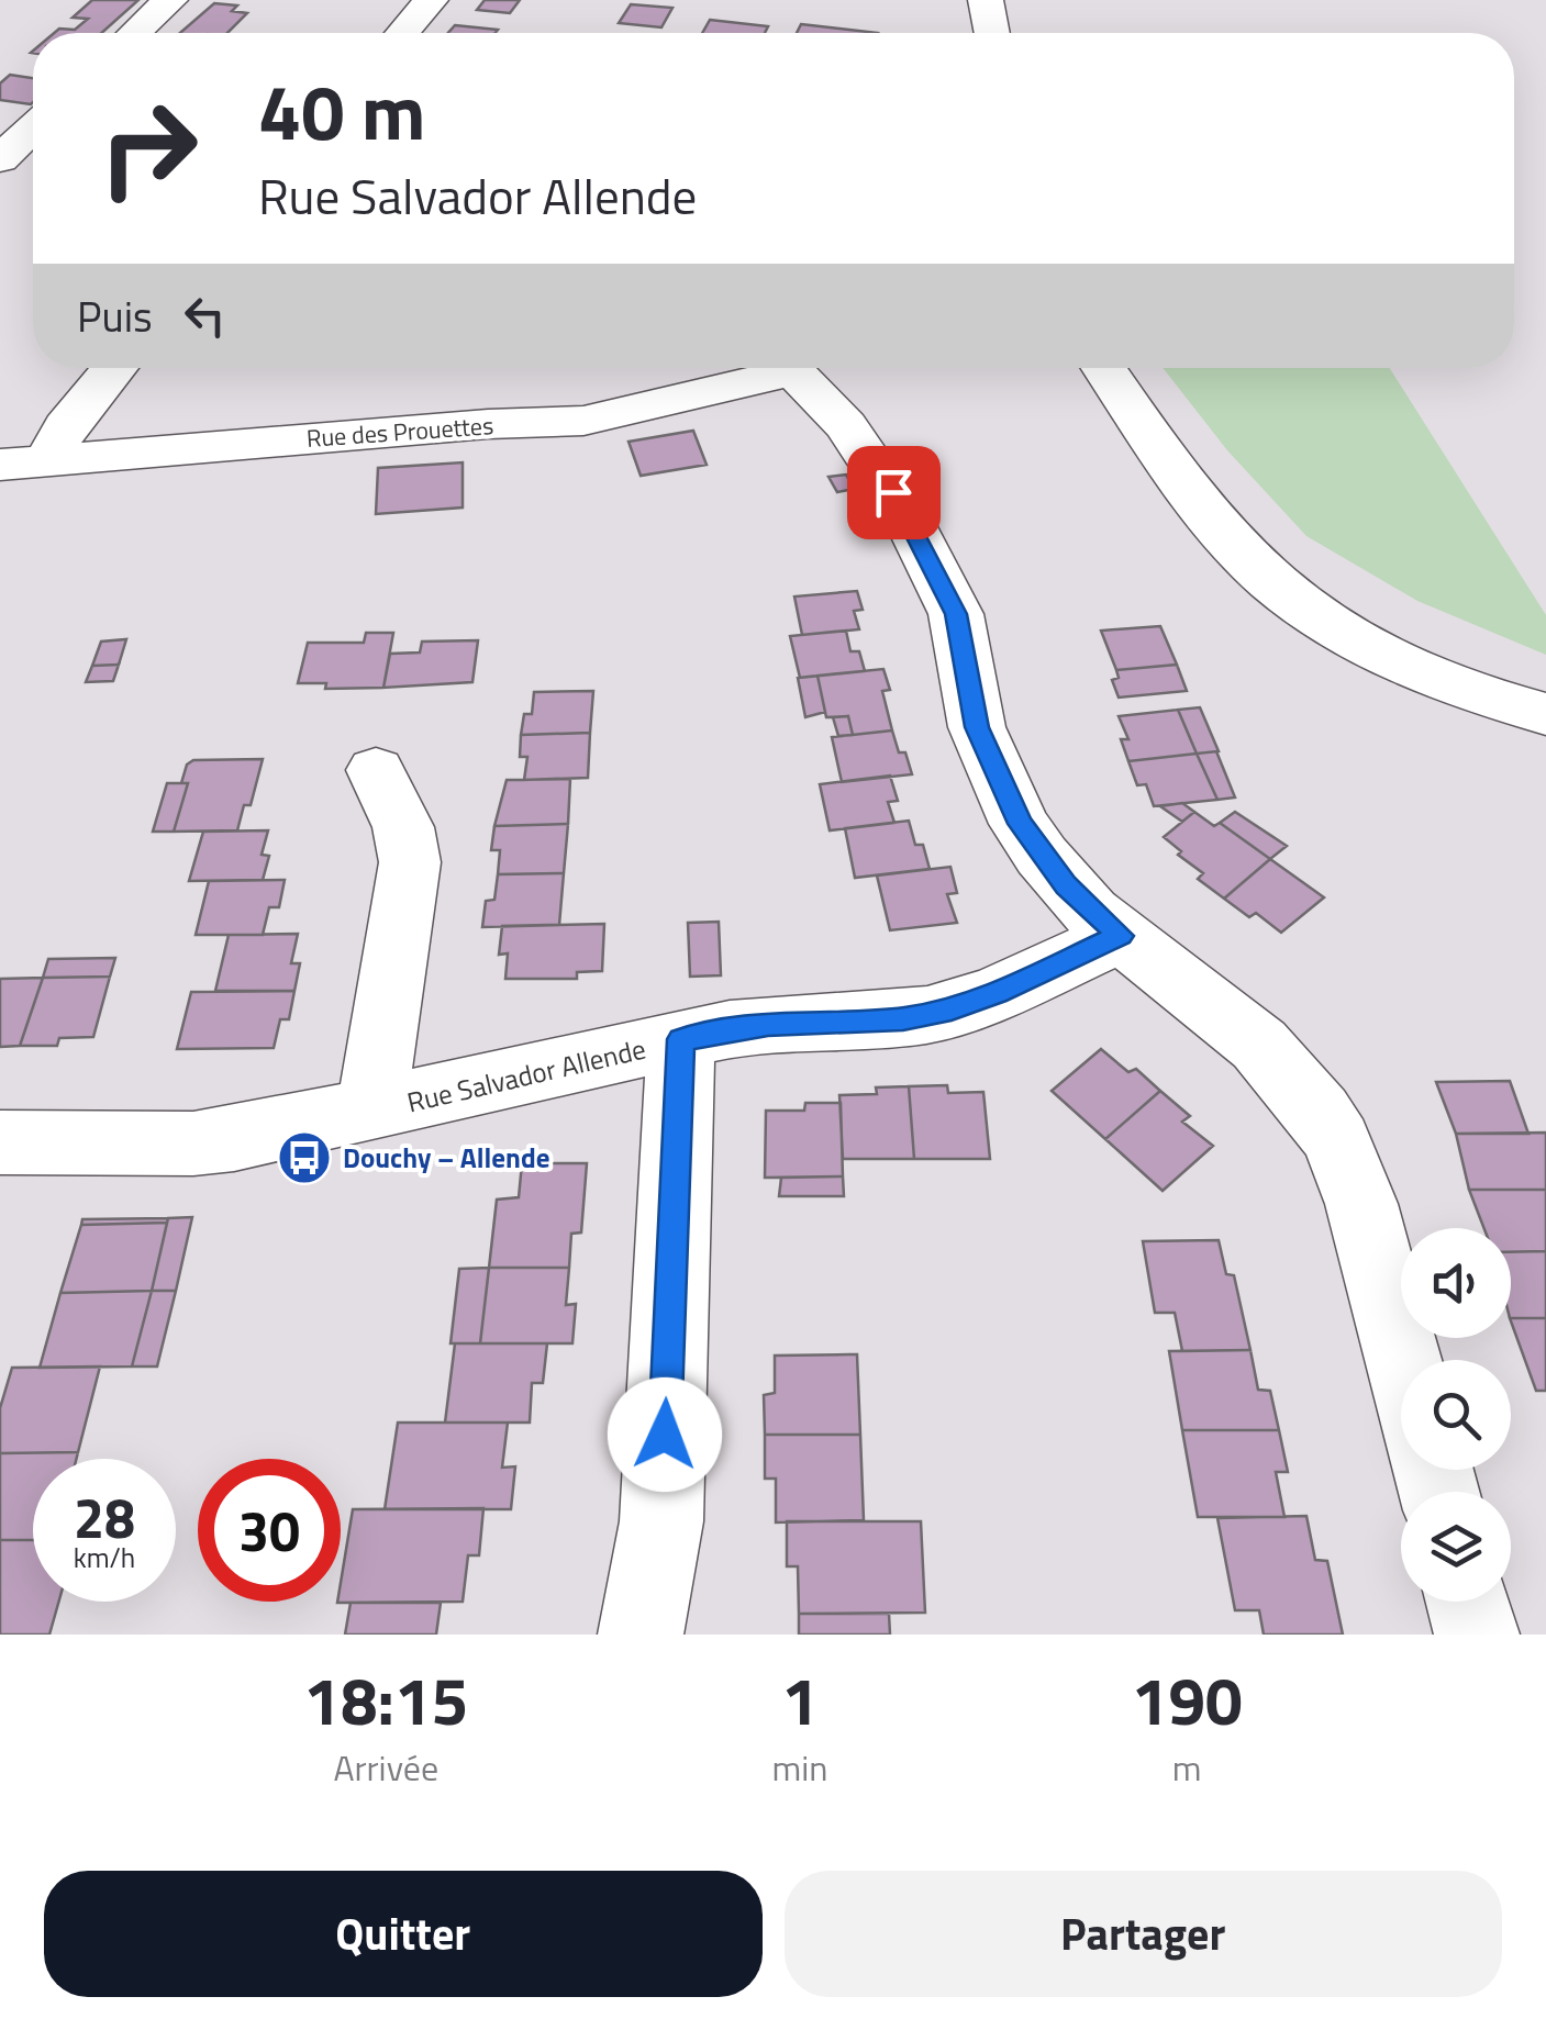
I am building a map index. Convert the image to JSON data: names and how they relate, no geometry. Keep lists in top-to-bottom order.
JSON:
{
  "streets": {
    "street": ["Rue des Prouettes", "Rue Salvador Allende"]
  },
  "places": {
    "bus stop": ["Douchy – Allende"]
  },
  "page": {
    "turn": ["40 m", "Rue Salvador Allende"],
    "then": "Puis",
    "speed": "28 km/h",
    "limit": "30",
    "eta": [
      "18:15",
      "Arrivée",
      "1",
      "min",
      "190",
      "m"
    ],
    "buttons": ["Quitter", "Partager"]
  }
}
